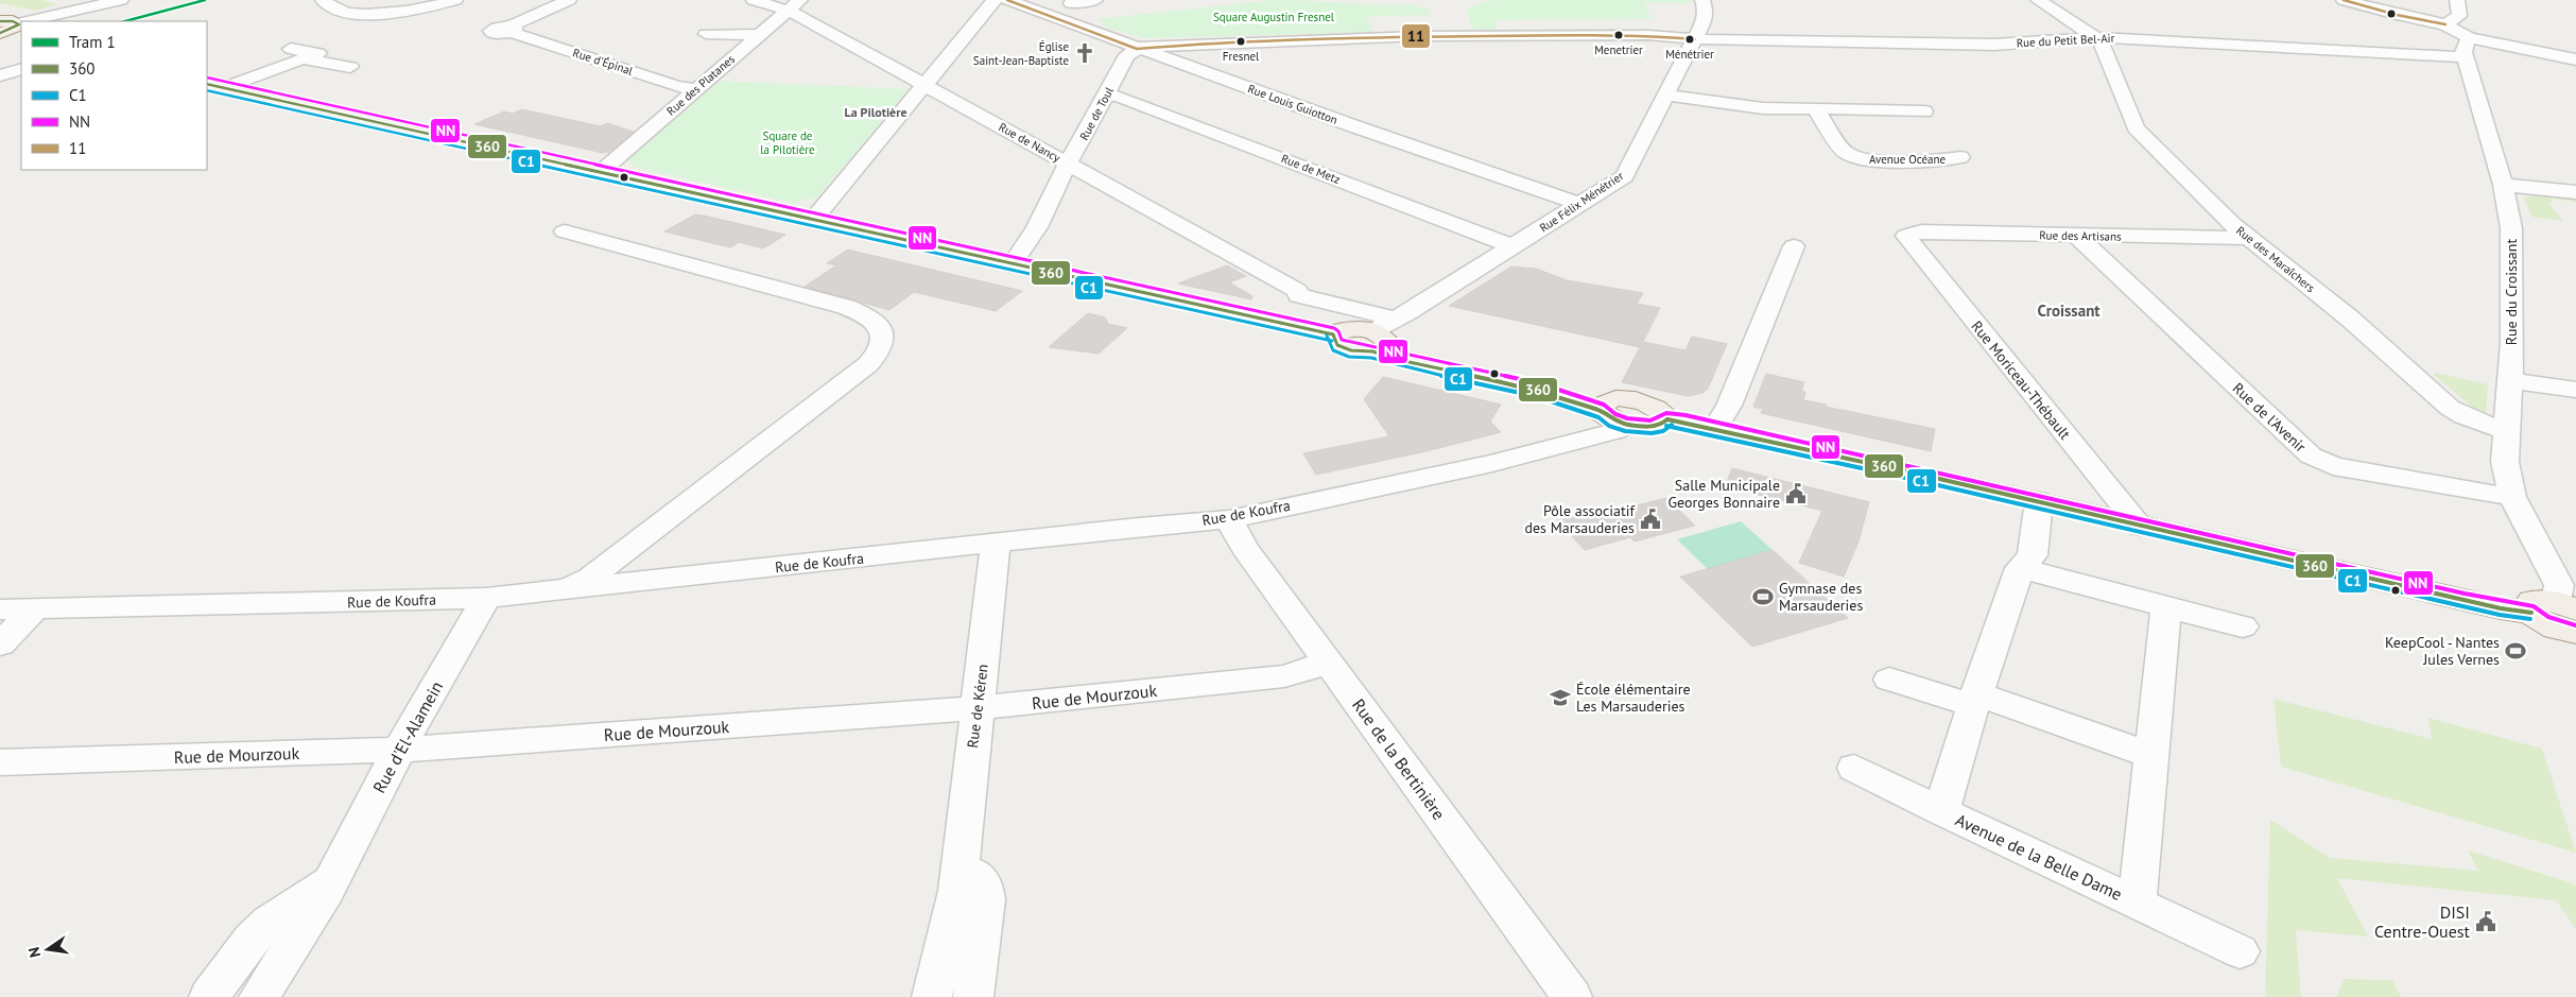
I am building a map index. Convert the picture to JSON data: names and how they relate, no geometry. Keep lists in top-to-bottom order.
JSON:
{
  "streets": {
    "street": [
      "Rue du Petit Bel-Air",
      "Rue d'Épinal",
      "Rue des Platanes",
      "Rue Louis Guiotton",
      "Rue de Toul",
      "Rue de Nancy",
      "Avenue Océane",
      "Rue de Metz",
      "Rue Félix Ménétrier",
      "Rue des Artisans",
      "Rue des Maraîchers",
      "Rue du Croissant",
      "Rue Moriceau-Thébault",
      "Rue de l'Avenir",
      "Rue de Koufra",
      "Rue de Mourzouk",
      "Rue de Kéren",
      "Rue d'El-Alamein",
      "Rue de la Bertinière",
      "Avenue de la Belle Dame"
    ]
  },
  "crossings": [
    ["Rue du Petit Bel-Air", "Rue Louis Guiotton"],
    ["Rue du Petit Bel-Air", "Rue de Toul"],
    ["Rue du Petit Bel-Air", "Rue Félix Ménétrier"],
    ["Rue du Petit Bel-Air", "Rue des Maraîchers"],
    ["Rue du Petit Bel-Air", "Rue du Croissant"],
    ["Rue d'Épinal", "Rue des Platanes"],
    ["Rue des Platanes", "Rue de Nancy"],
    ["Rue Louis Guiotton", "Rue de Toul"],
    ["Rue Louis Guiotton", "Rue Félix Ménétrier"],
    ["Rue de Toul", "Rue de Nancy"],
    ["Rue de Toul", "Rue de Metz"],
    ["Rue de Nancy", "Rue Félix Ménétrier"],
    ["Rue de Metz", "Rue Félix Ménétrier"],
    ["Rue des Artisans", "Rue des Maraîchers"],
    ["Rue des Artisans", "Rue Moriceau-Thébault"],
    ["Rue des Artisans", "Rue de l'Avenir"],
    ["Rue des Maraîchers", "Rue du Croissant"],
    ["Rue du Croissant", "Rue de l'Avenir"],
    ["Rue de Koufra", "Rue de Kéren"],
    ["Rue de Koufra", "Rue d'El-Alamein"],
    ["Rue de Koufra", "Rue de la Bertinière"],
    ["Rue de Mourzouk", "Rue de Kéren"],
    ["Rue de Mourzouk", "Rue d'El-Alamein"],
    ["Rue de Mourzouk", "Rue de la Bertinière"]
  ],
  "districts": ["La Pilotière", "Croissant"],
  "parks": ["Square Augustin Fresnel", "Square de la Pilotière"],
  "places": {
    "other": ["Menetrier", "Ménétrier", "Fresnel"],
    "church": ["Église Saint-Jean-Baptiste"],
    "public building": ["Salle Municipale Georges Bonnaire", "Pôle associatif des Marsauderies", "DISI Centre-Ouest"],
    "sports": ["Gymnase des Marsauderies", "KeepCool - Nantes Jules Vernes"],
    "school or university": ["École élémentaire Les Marsauderies"]
  },
  "lines": [
    "tram line 1",
    "transit line 11",
    "transit line 360",
    "transit line NN",
    "transit line C1"
  ],
  "legend": [
    "Tram 1",
    "360",
    "C1",
    "NN",
    "11"
  ],
  "north": "left"
}
